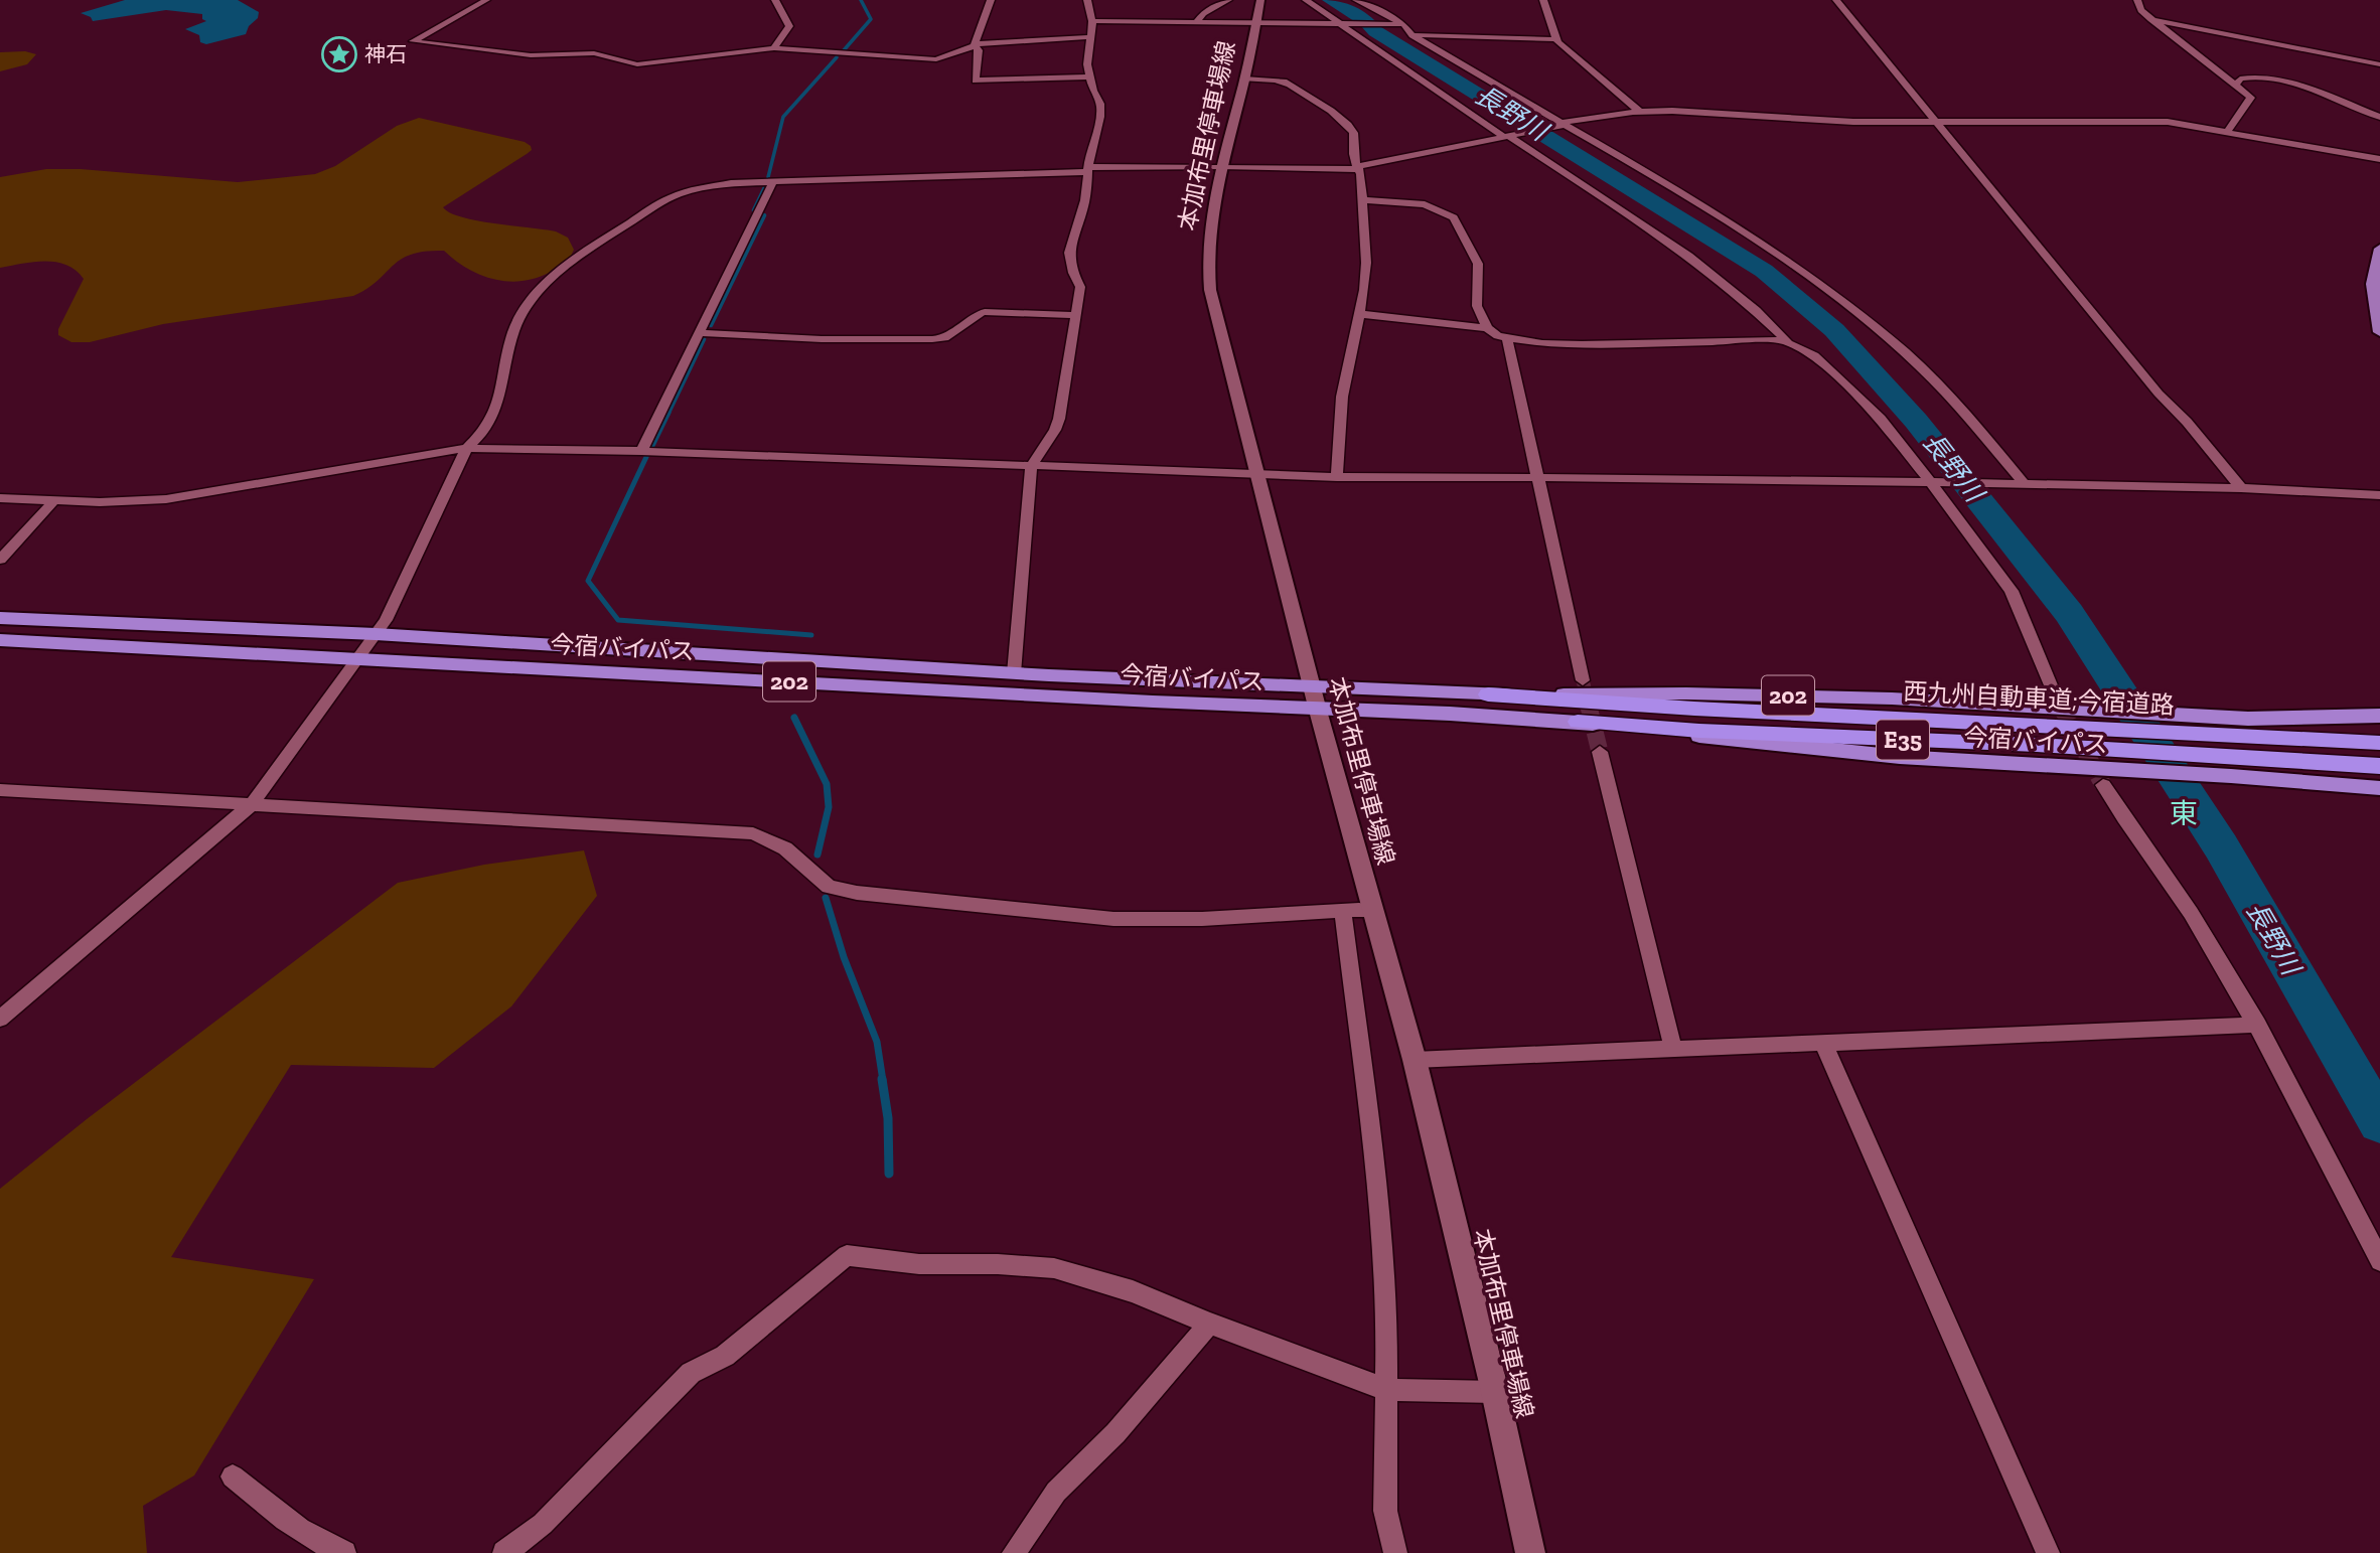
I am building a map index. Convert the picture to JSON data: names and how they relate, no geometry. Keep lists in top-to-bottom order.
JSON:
{
  "streets": {
    "highway": [
      "今宿バイパス",
      "202",
      "西九州自動車道;今宿道路",
      "E35"
    ],
    "main road": ["本加布里停車場線"]
  },
  "crossings": [
    ["本加布里停車場線", "今宿バイパス"],
    ["今宿バイパス", "西九州自動車道;今宿道路"]
  ],
  "districts": ["東"],
  "water": ["長野川"],
  "places": {
    "place": ["神石"]
  }
}
